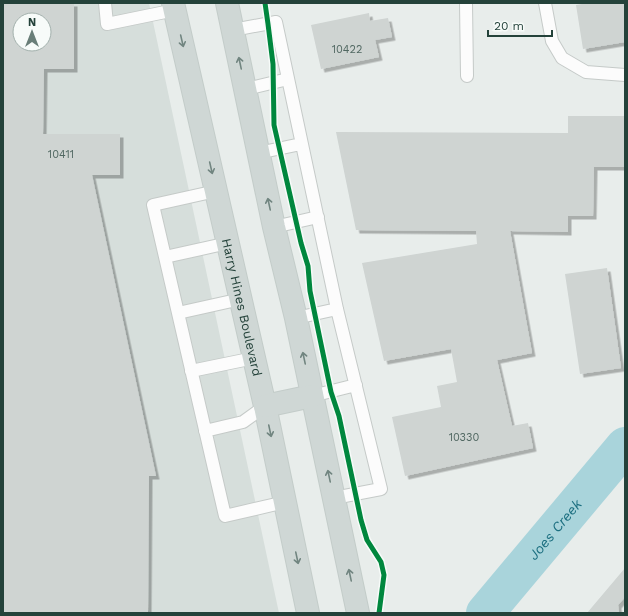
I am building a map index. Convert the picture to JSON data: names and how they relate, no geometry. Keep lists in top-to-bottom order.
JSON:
{
  "streets": {
    "main road": ["Harry Hines Boulevard"]
  },
  "water": ["Joes Creek"],
  "house_numbers": ["10422", "10411", "10330"],
  "scale_bar": "20 m",
  "north": "top"
}
